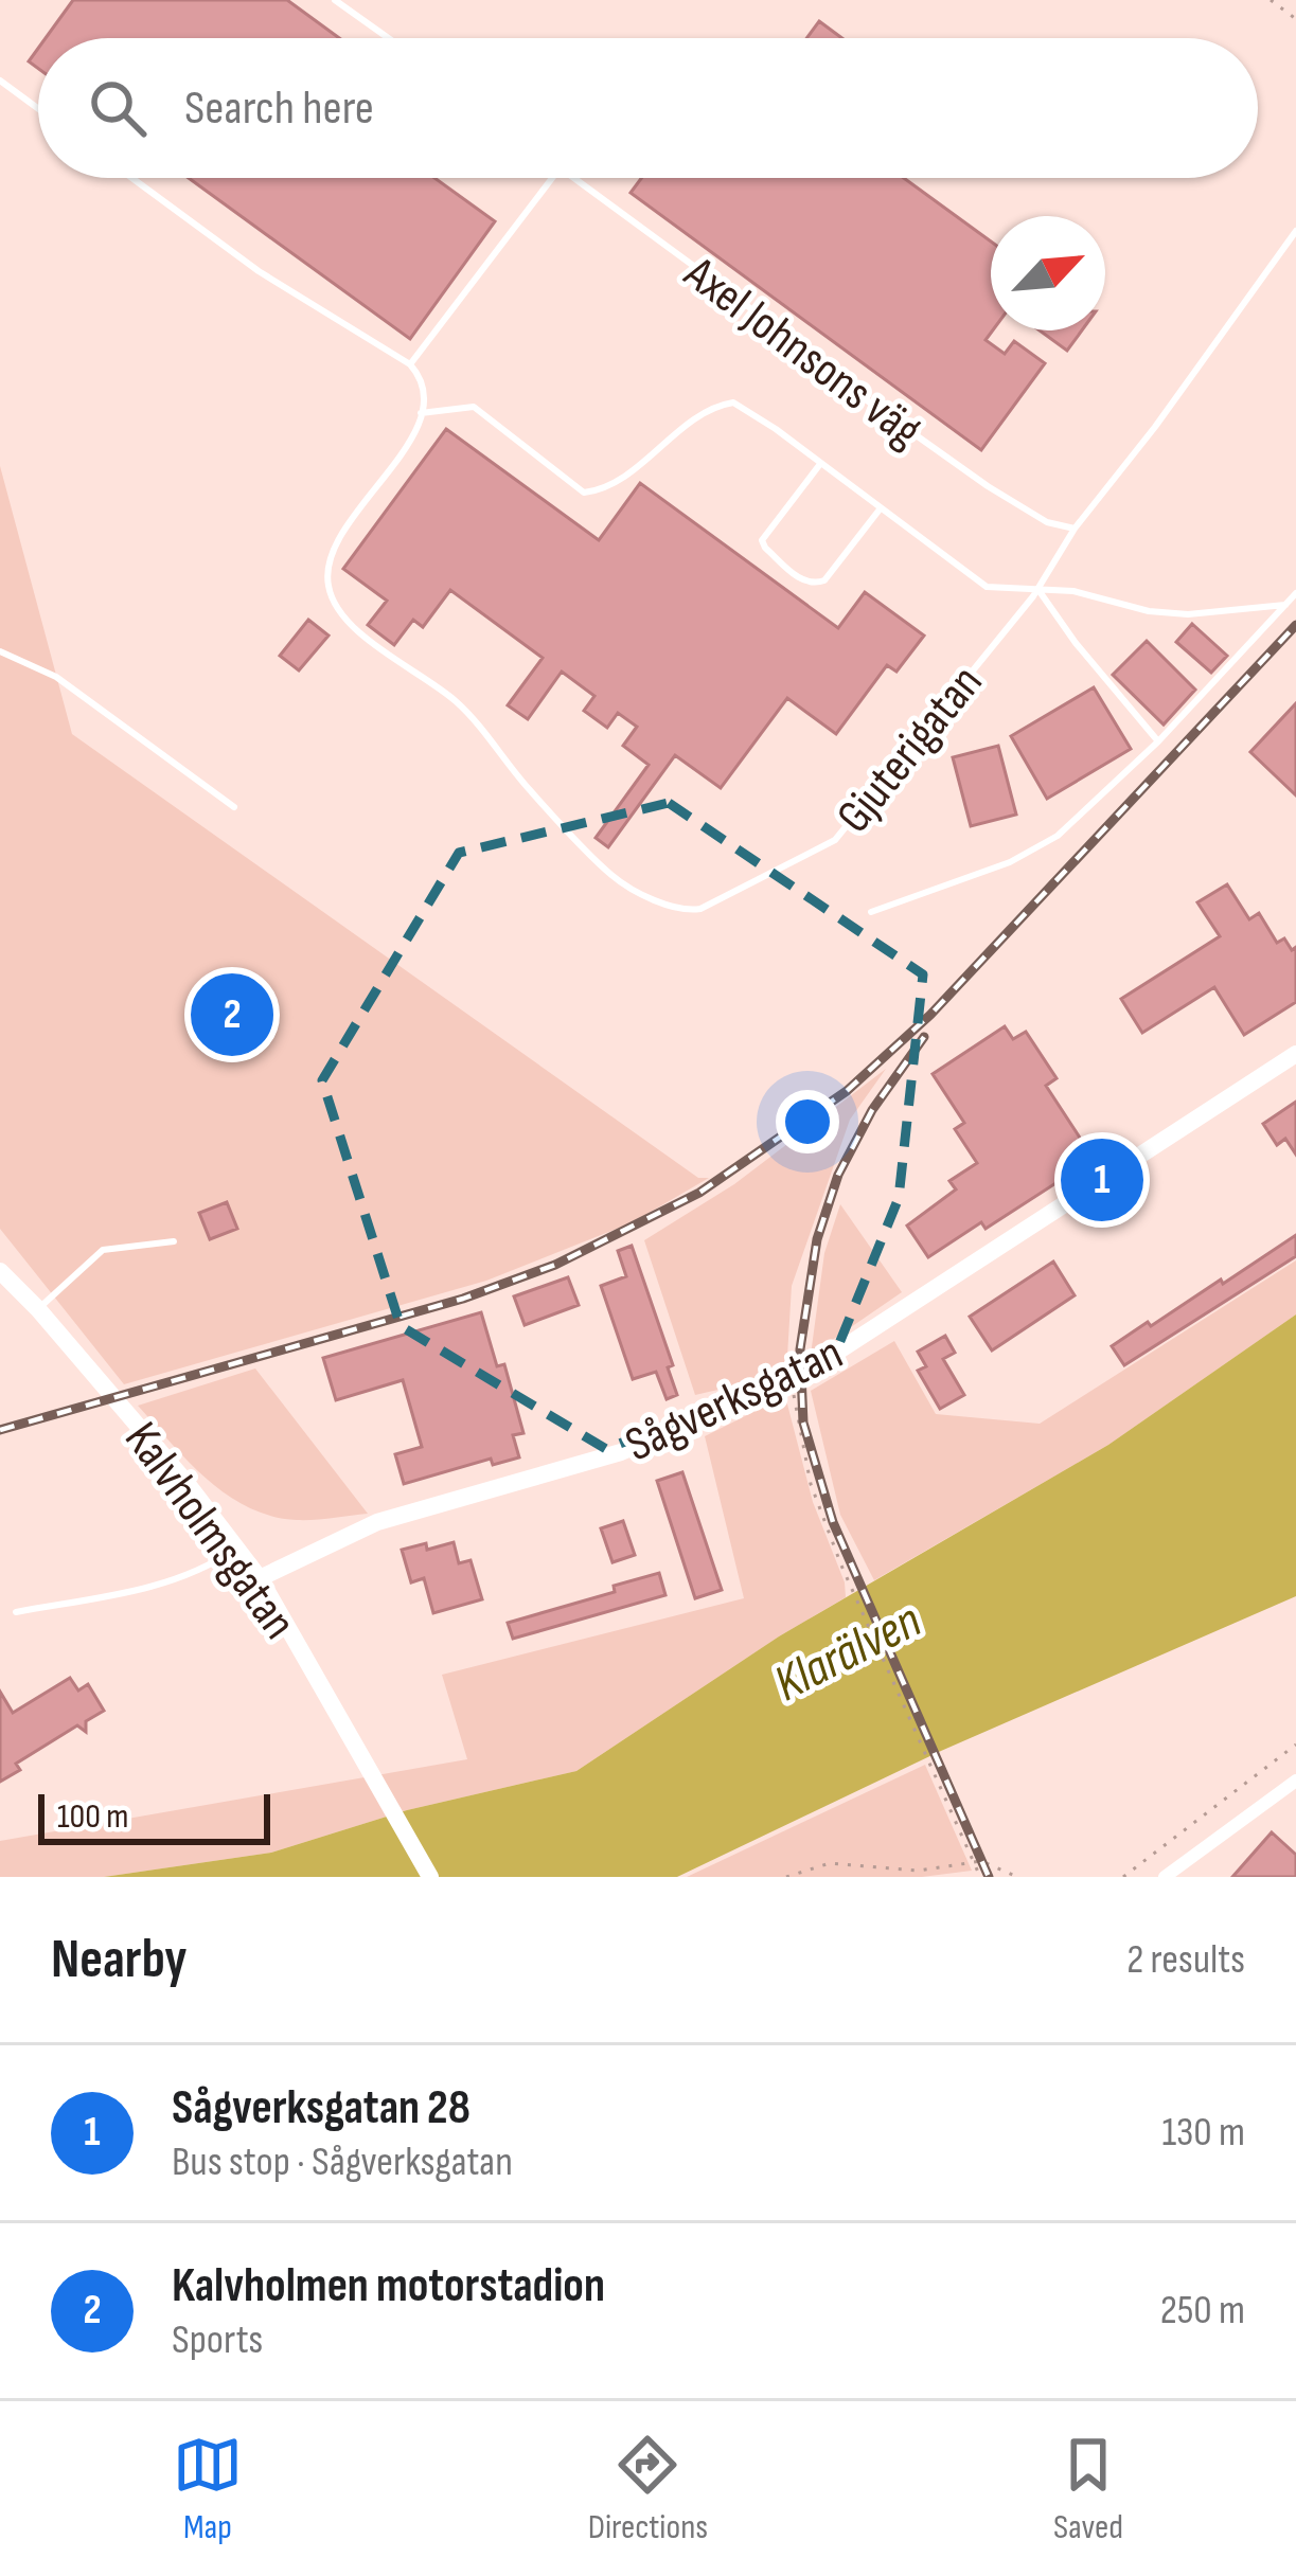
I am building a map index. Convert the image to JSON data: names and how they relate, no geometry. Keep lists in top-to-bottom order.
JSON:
{
  "streets": {
    "street": ["Sågverksgatan", "Kalvholmsgatan"],
    "lane": ["Axel Johnsons väg", "Gjuterigatan"]
  },
  "crossings": [
    ["Axel Johnsons väg", "Gjuterigatan"],
    ["Sågverksgatan", "Kalvholmsgatan"]
  ],
  "water": ["Klarälven"],
  "scale_bar": "100 m",
  "north": "top right",
  "page": {
    "search": "Search here",
    "pins": ["2", "1"],
    "scale": "100 m",
    "heading": ["Nearby", "2 results"],
    "list": [
      {
        "mark": "1",
        "name": "Sågverksgatan 28",
        "note": "Bus stop · Sågverksgatan",
        "value": "130 m"
      },
      {
        "mark": "2",
        "name": "Kalvholmen motorstadion",
        "note": "Sports",
        "value": "250 m"
      }
    ],
    "nav": ["Map", "Directions", "Saved"]
  }
}
